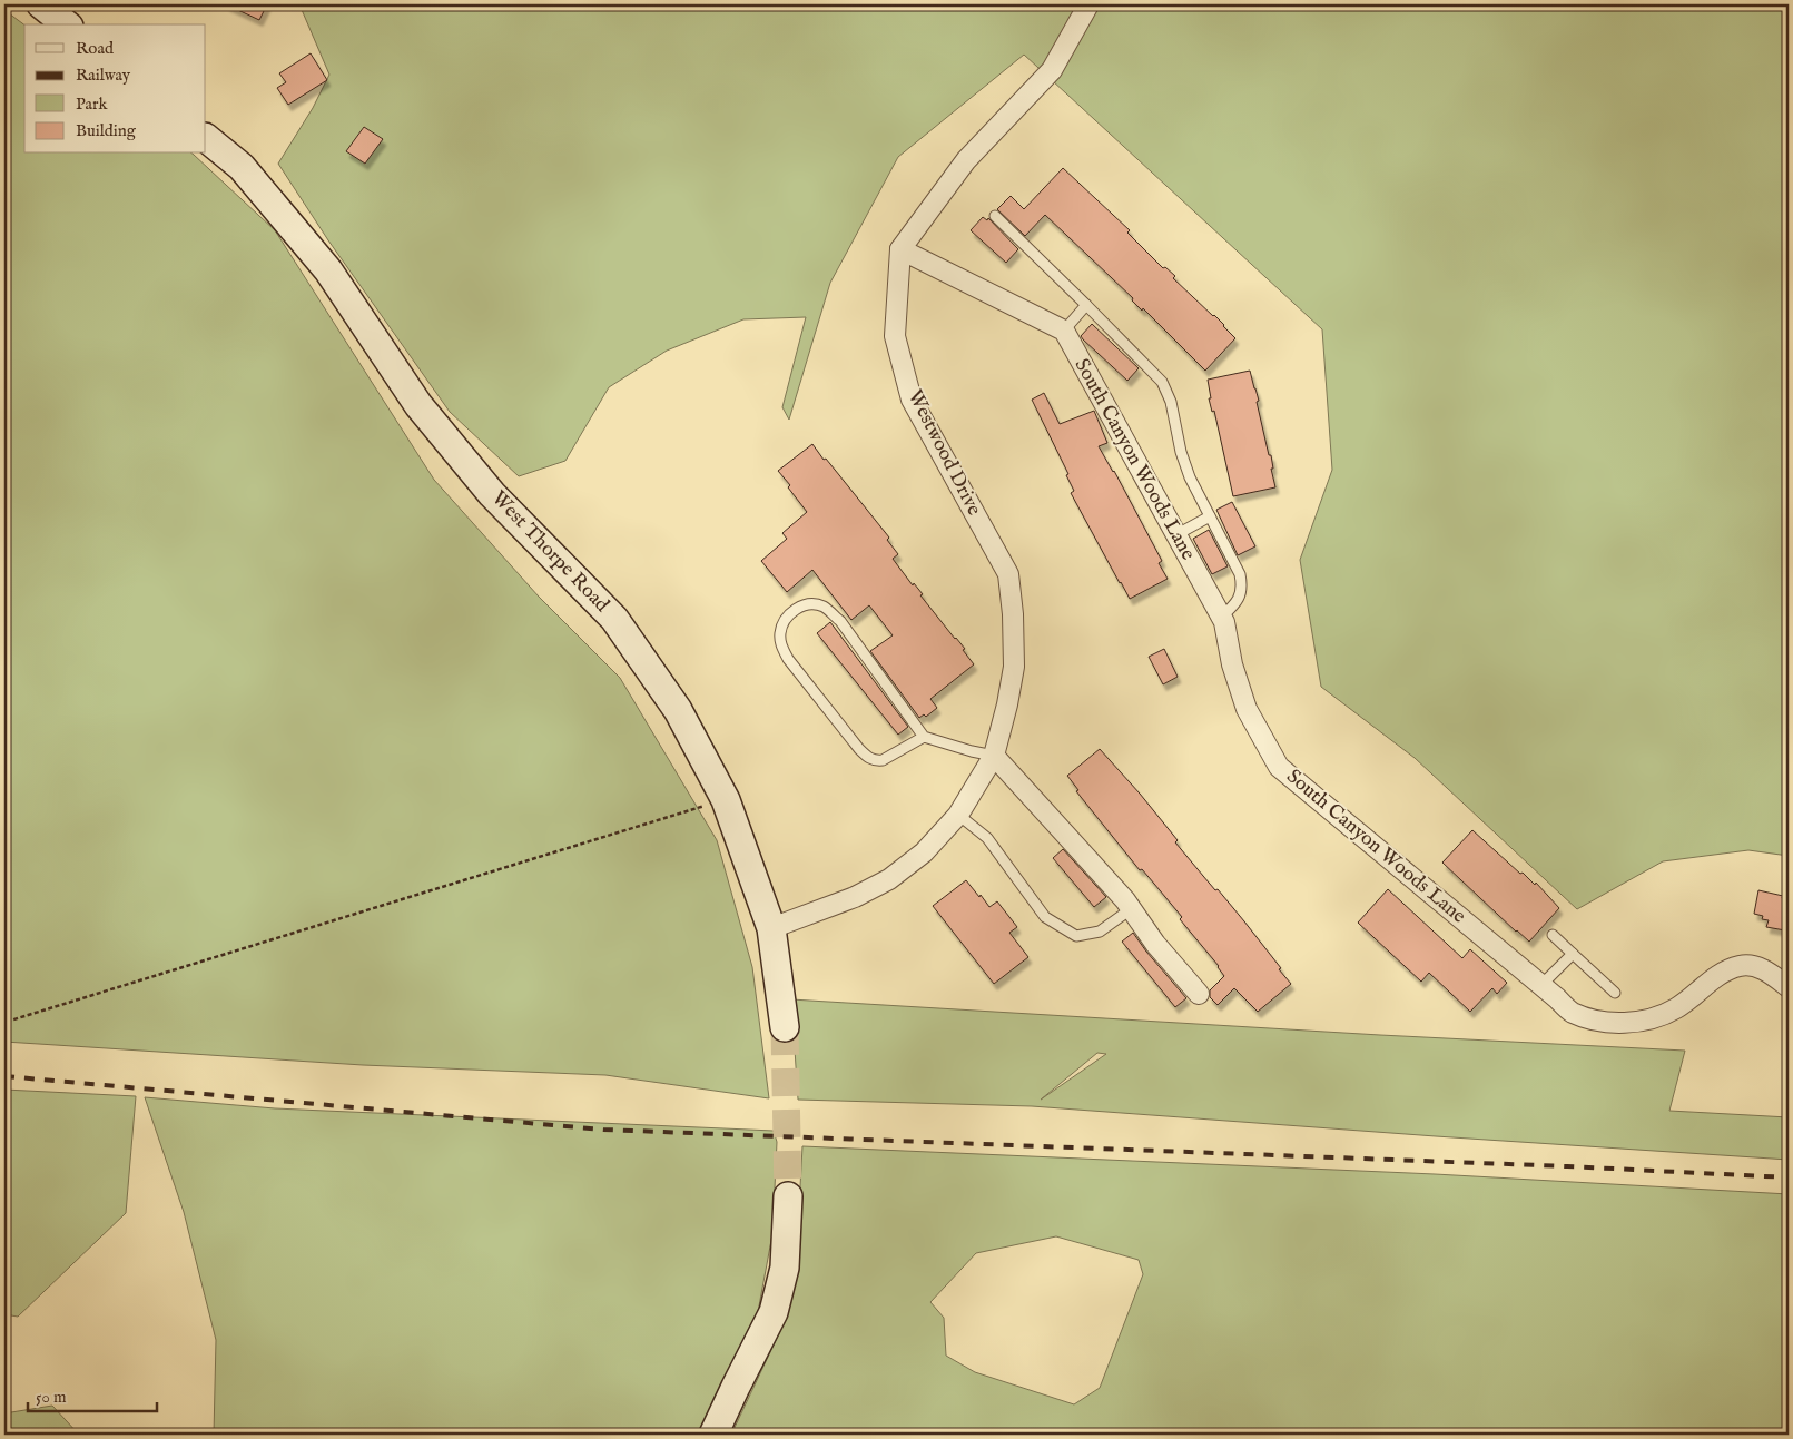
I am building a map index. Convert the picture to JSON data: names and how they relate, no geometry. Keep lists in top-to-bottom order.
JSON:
{
  "streets": {
    "street": ["Westwood Drive", "South Canyon Woods Lane", "West Thorpe Road"]
  },
  "crossings": [
    ["Westwood Drive", "West Thorpe Road"]
  ],
  "legend": [
    "Road",
    "Railway",
    "Park",
    "Building"
  ],
  "scale_bar": "50 m"
}
